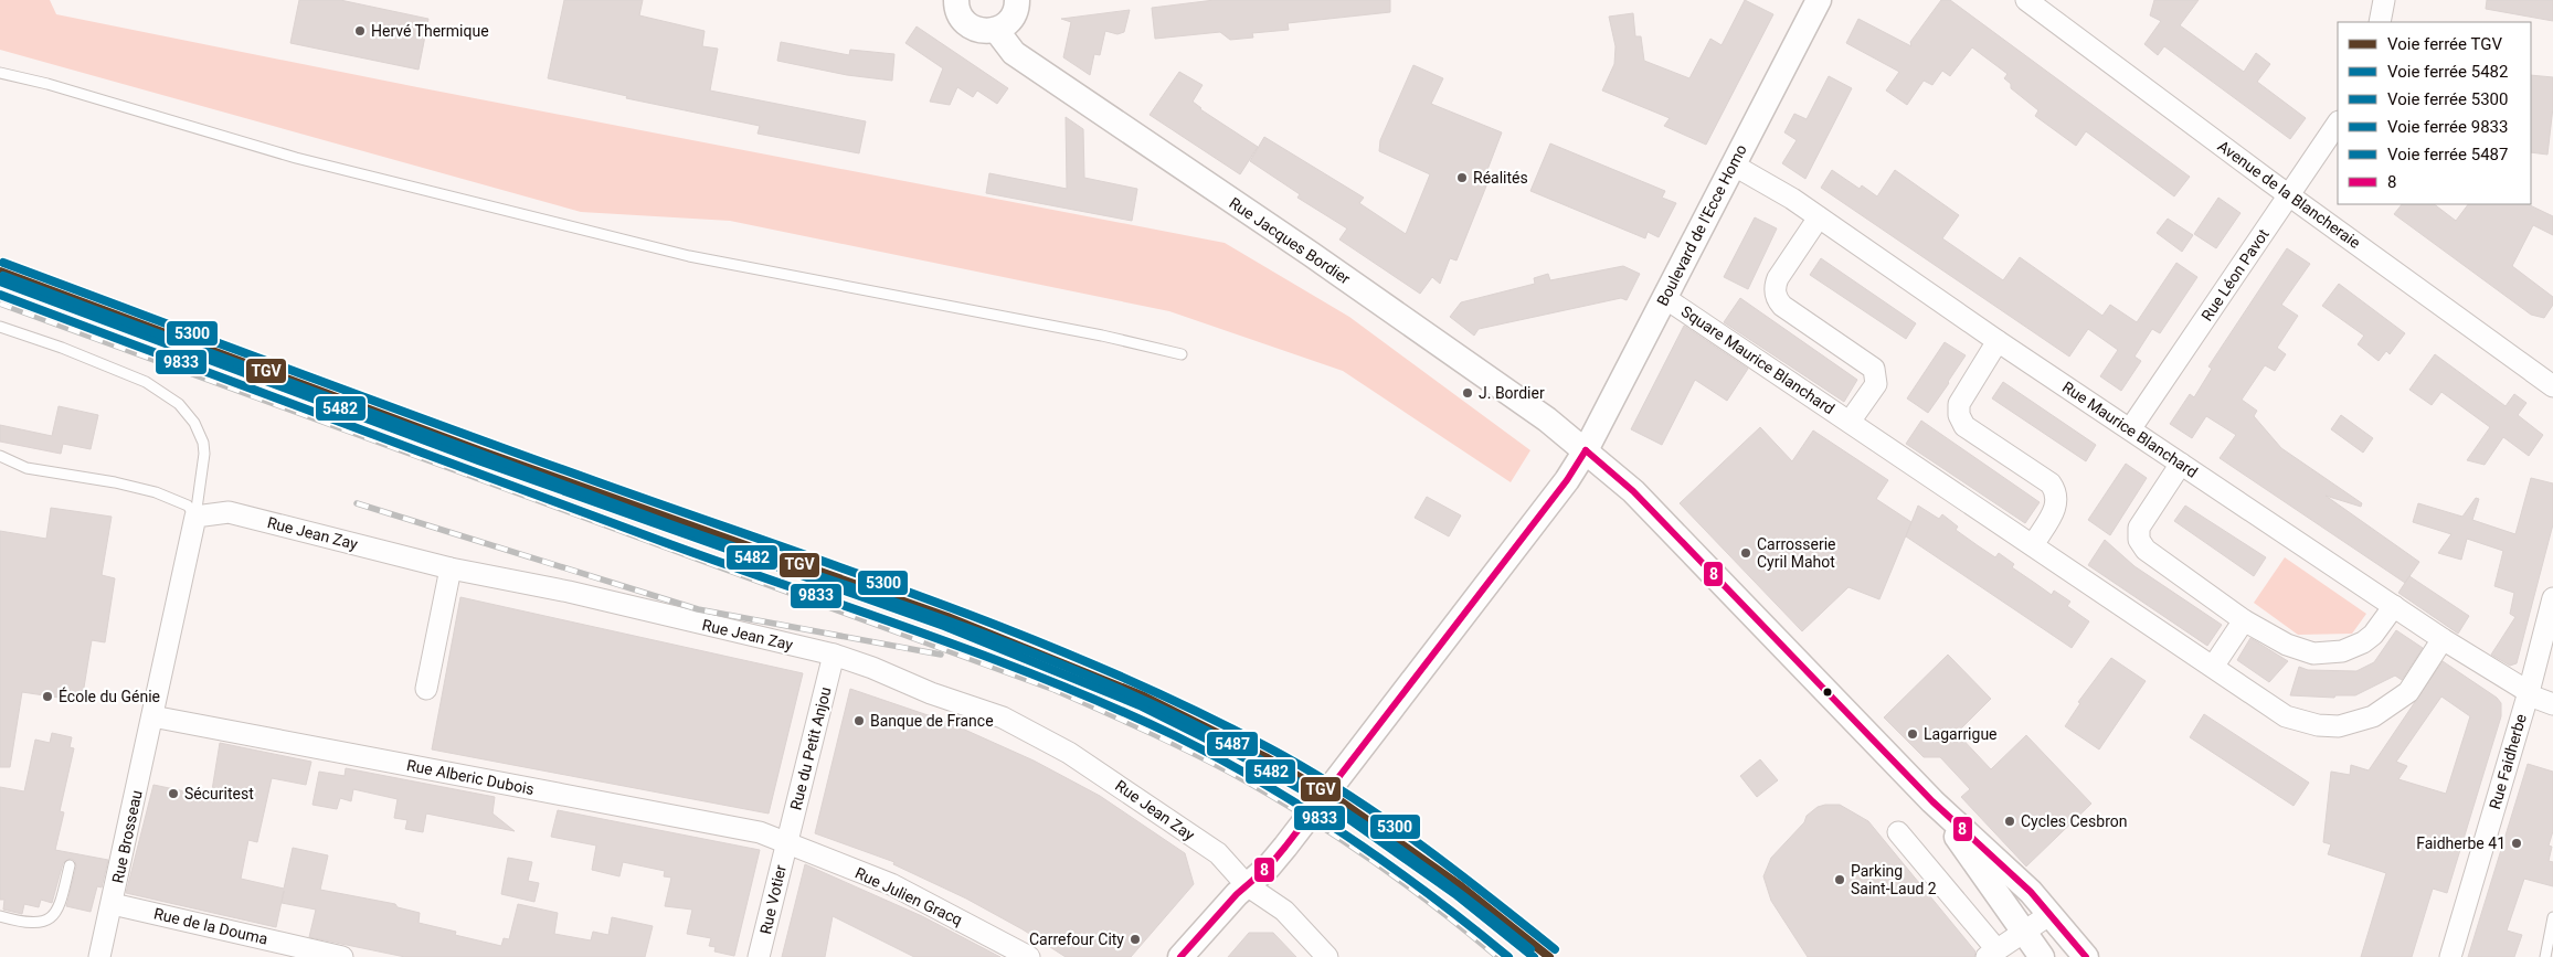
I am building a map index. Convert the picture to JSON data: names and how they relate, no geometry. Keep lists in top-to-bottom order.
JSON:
{
  "streets": {
    "street": [
      "Avenue de la Blancheraie",
      "Boulevard de l'Ecce Homo",
      "Rue Jacques Bordier",
      "Rue Léon Pavot",
      "Square Maurice Blanchard",
      "Rue Maurice Blanchard",
      "Rue Jean Zay",
      "Rue du Petit Anjou",
      "Rue Faidherbe",
      "Rue Alberic Dubois",
      "Rue Brosseau",
      "Rue Julien Gracq",
      "Rue Votier",
      "Rue de la Douma"
    ]
  },
  "crossings": [
    ["Avenue de la Blancheraie", "Rue Léon Pavot"],
    ["Boulevard de l'Ecce Homo", "Rue Jacques Bordier"],
    ["Boulevard de l'Ecce Homo", "Square Maurice Blanchard"],
    ["Boulevard de l'Ecce Homo", "Rue Maurice Blanchard"],
    ["Boulevard de l'Ecce Homo", "Rue Jean Zay"],
    ["Rue Léon Pavot", "Rue Maurice Blanchard"],
    ["Square Maurice Blanchard", "Rue Maurice Blanchard"],
    ["Rue Maurice Blanchard", "Rue Faidherbe"],
    ["Rue Jean Zay", "Rue du Petit Anjou"],
    ["Rue Jean Zay", "Rue Brosseau"],
    ["Rue du Petit Anjou", "Rue Alberic Dubois"],
    ["Rue du Petit Anjou", "Rue Julien Gracq"],
    ["Rue du Petit Anjou", "Rue Votier"],
    ["Rue Alberic Dubois", "Rue Brosseau"],
    ["Rue Alberic Dubois", "Rue Julien Gracq"],
    ["Rue Alberic Dubois", "Rue Votier"],
    ["Rue Brosseau", "Rue de la Douma"],
    ["Rue Julien Gracq", "Rue Votier"]
  ],
  "places": [
    "Hervé Thermique",
    "Réalités",
    "J. Bordier",
    "Carrosserie Cyril Mahot",
    "École du Génie",
    "Banque de France",
    "Lagarrigue",
    "Sécuritest",
    "Cycles Cesbron",
    "Faidherbe 41",
    "Parking Saint-Laud 2",
    "Carrefour City"
  ],
  "lines": [
    "rail line 5300",
    "rail line TGV",
    "rail line 5487",
    "rail line 5482",
    "rail line 9833",
    "transit line 8"
  ],
  "legend": [
    "Voie ferrée TGV",
    "Voie ferrée 5482",
    "Voie ferrée 5300",
    "Voie ferrée 9833",
    "Voie ferrée 5487",
    "8"
  ]
}
